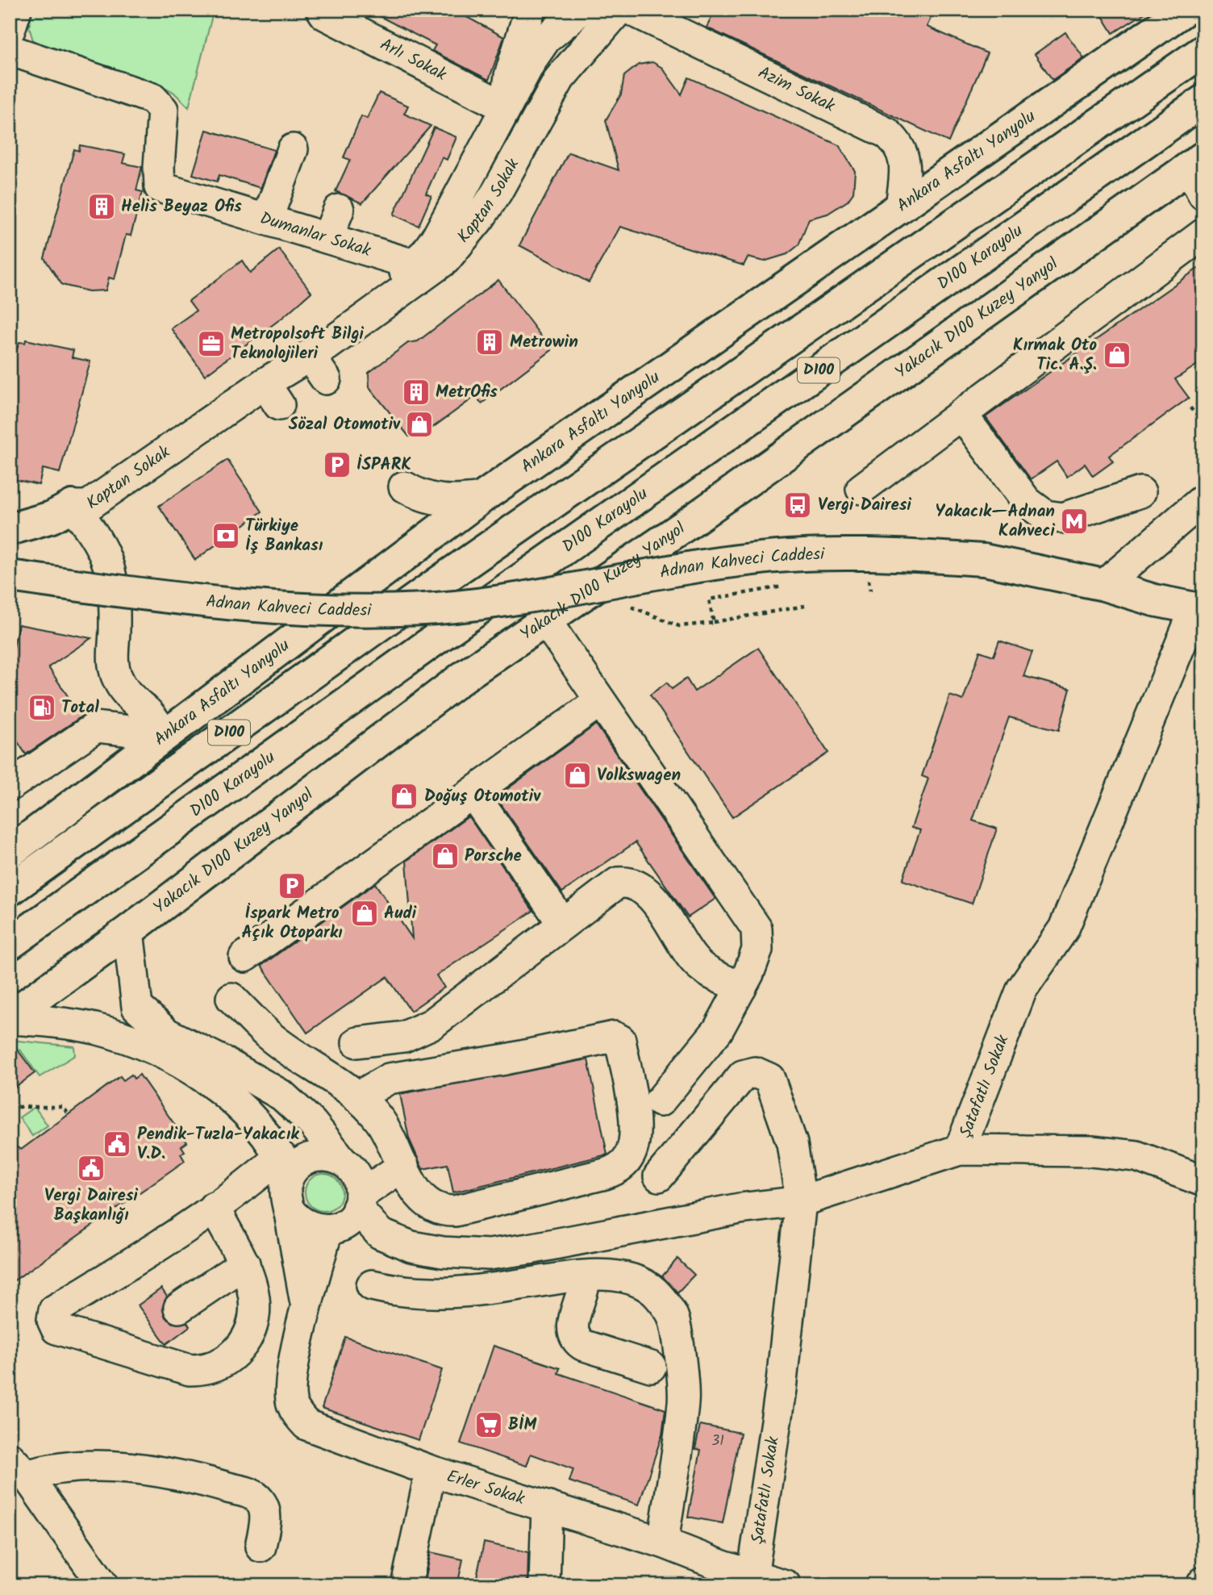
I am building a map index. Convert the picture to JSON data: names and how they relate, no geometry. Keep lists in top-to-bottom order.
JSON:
{
  "streets": {
    "main road": [
      "Ankara Asfaltı Yanyolu",
      "D100 Karayolu",
      "Yakacık D100 Kuzey Yanyol",
      "D100",
      "Adnan Kahveci Caddesi"
    ],
    "street": [
      "Arlı Sokak",
      "Azim Sokak",
      "Kaptan Sokak",
      "Dumanlar Sokak",
      "Şatafatlı Sokak",
      "Erler Sokak"
    ]
  },
  "crossings": [
    ["Arlı Sokak", "Kaptan Sokak"],
    ["Azim Sokak", "Ankara Asfaltı Yanyolu"],
    ["Azim Sokak", "Kaptan Sokak"],
    ["Kaptan Sokak", "Dumanlar Sokak"],
    ["Adnan Kahveci Caddesi", "Şatafatlı Sokak"],
    ["Şatafatlı Sokak", "Erler Sokak"]
  ],
  "places": {
    "building": ["Helis Beyaz Ofis", "Metrowin", "MetrOfis"],
    "office": ["Metropolsoft Bilgi Teknolojileri"],
    "shop": [
      "Kırmak Oto Tic. A.Ş.",
      "Sözal Otomotiv",
      "Volkswagen",
      "Doğuş Otomotiv",
      "Porsche",
      "Audi"
    ],
    "parking": ["İSPARK", "İspark Metro Açık Otoparkı"],
    "bus stop": ["Vergi Dairesi"],
    "metro station": ["Yakacık—Adnan Kahveci"],
    "bank": ["Türkiye İş Bankası"],
    "fuel station": ["Total"],
    "public building": ["Pendik-Tuzla-Yakacık V.D.", "Vergi Dairesi Başkanlığı"],
    "supermarket": ["BİM"]
  },
  "house_numbers": ["31"]
}
